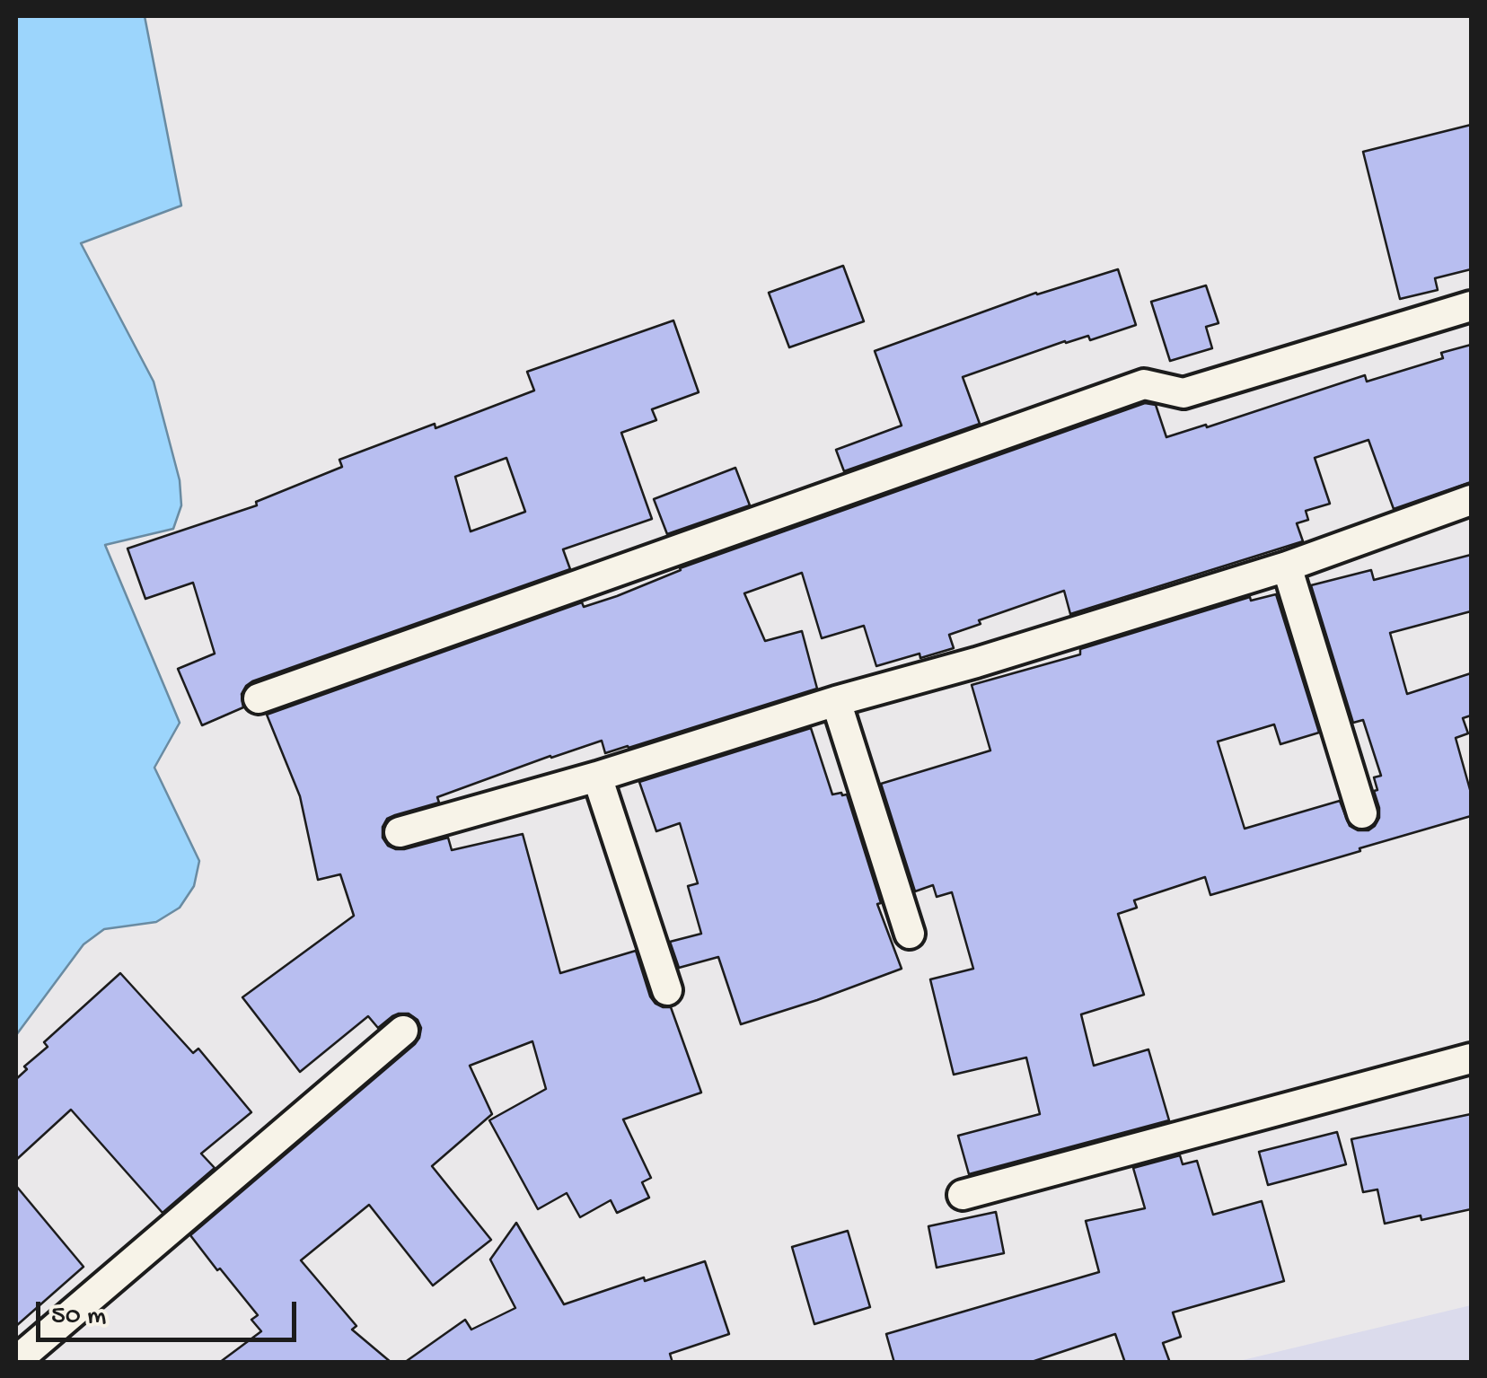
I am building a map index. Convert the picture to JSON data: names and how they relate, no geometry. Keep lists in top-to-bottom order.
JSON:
{
  "scale_bar": "50 m"
}
